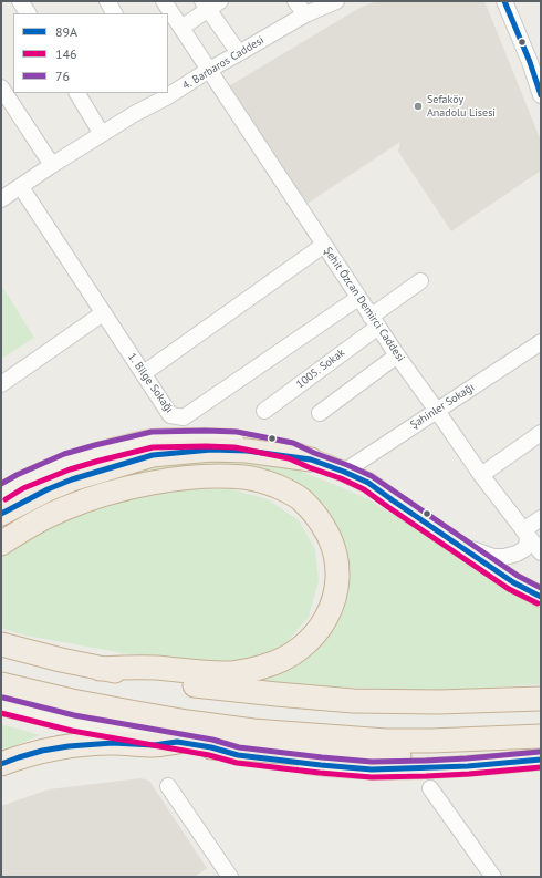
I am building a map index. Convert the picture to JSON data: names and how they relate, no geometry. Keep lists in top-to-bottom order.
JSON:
{
  "streets": {
    "street": [
      "4. Barbaros Caddesi",
      "Şehit Özcan Demirci Caddesi",
      "1005. Sokak",
      "1. Bilge Sokağı",
      "Şahinler Sokağı"
    ]
  },
  "crossings": [
    ["4. Barbaros Caddesi", "Şehit Özcan Demirci Caddesi"],
    ["4. Barbaros Caddesi", "1. Bilge Sokağı"],
    ["Şehit Özcan Demirci Caddesi", "1005. Sokak"],
    ["Şehit Özcan Demirci Caddesi", "1. Bilge Sokağı"],
    ["Şehit Özcan Demirci Caddesi", "Şahinler Sokağı"]
  ],
  "places": ["Sefaköy Anadolu Lisesi"],
  "lines": ["transit line 89A", "transit line 76", "transit line 146"],
  "legend": ["89A", "146", "76"]
}
